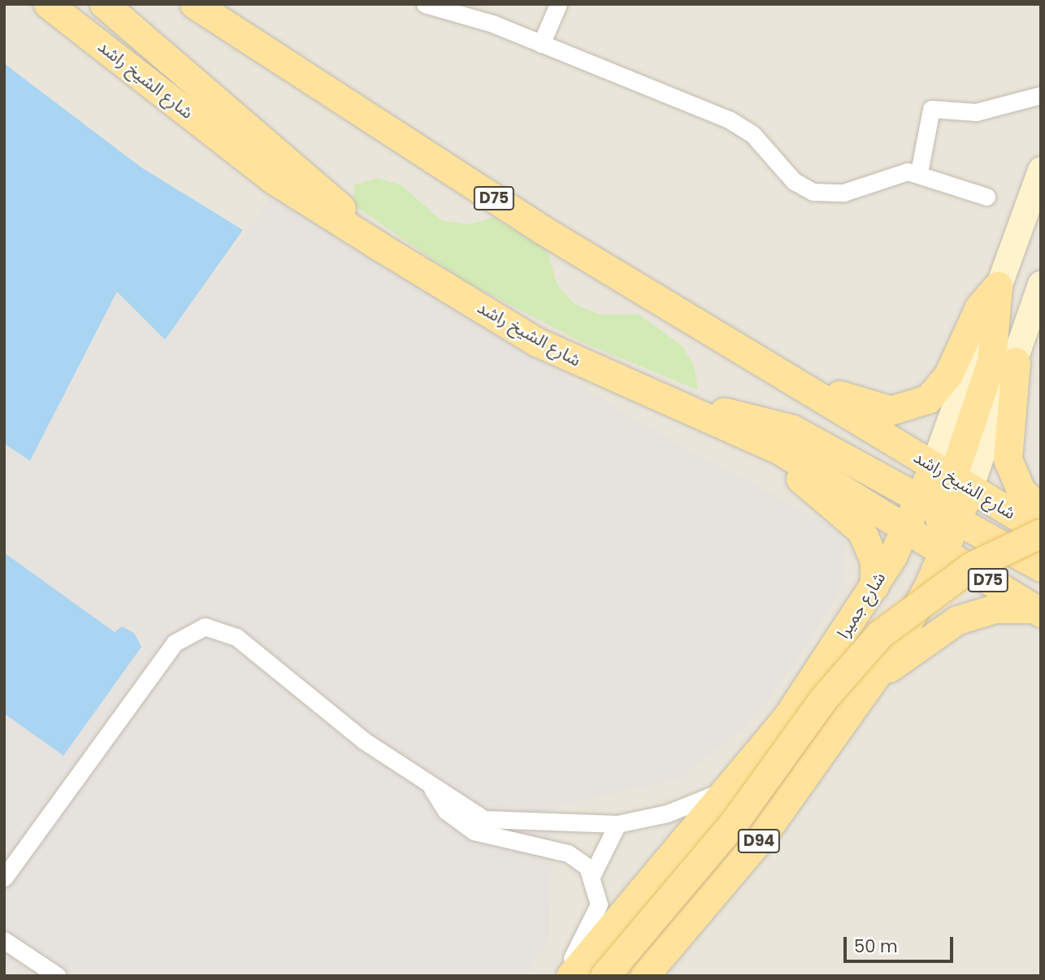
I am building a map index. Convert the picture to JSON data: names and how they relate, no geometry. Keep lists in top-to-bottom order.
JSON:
{
  "streets": {
    "main road": [
      "شارع الشيخ راشد",
      "D75",
      "شارع جميرا",
      "D94"
    ]
  },
  "crossings": [
    ["شارع الشيخ راشد", "شارع جميرا"]
  ],
  "scale_bar": "50 m"
}
